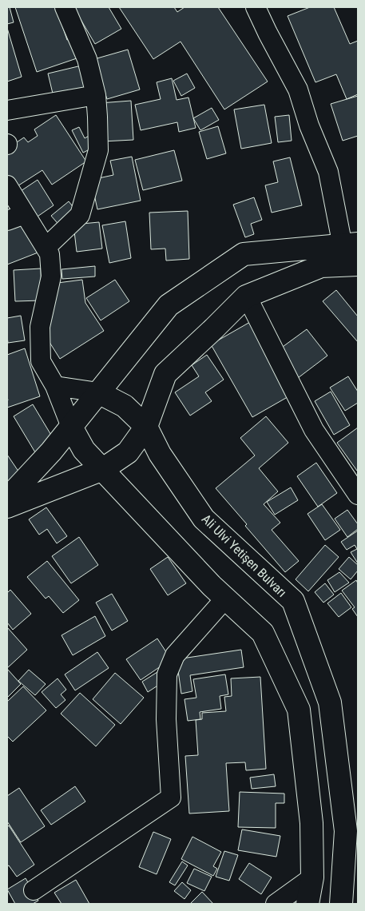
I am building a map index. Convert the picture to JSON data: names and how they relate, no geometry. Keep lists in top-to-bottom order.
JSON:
{
  "streets": {
    "main road": ["Ali Ulvi Yetişen Bulvarı"]
  }
}
